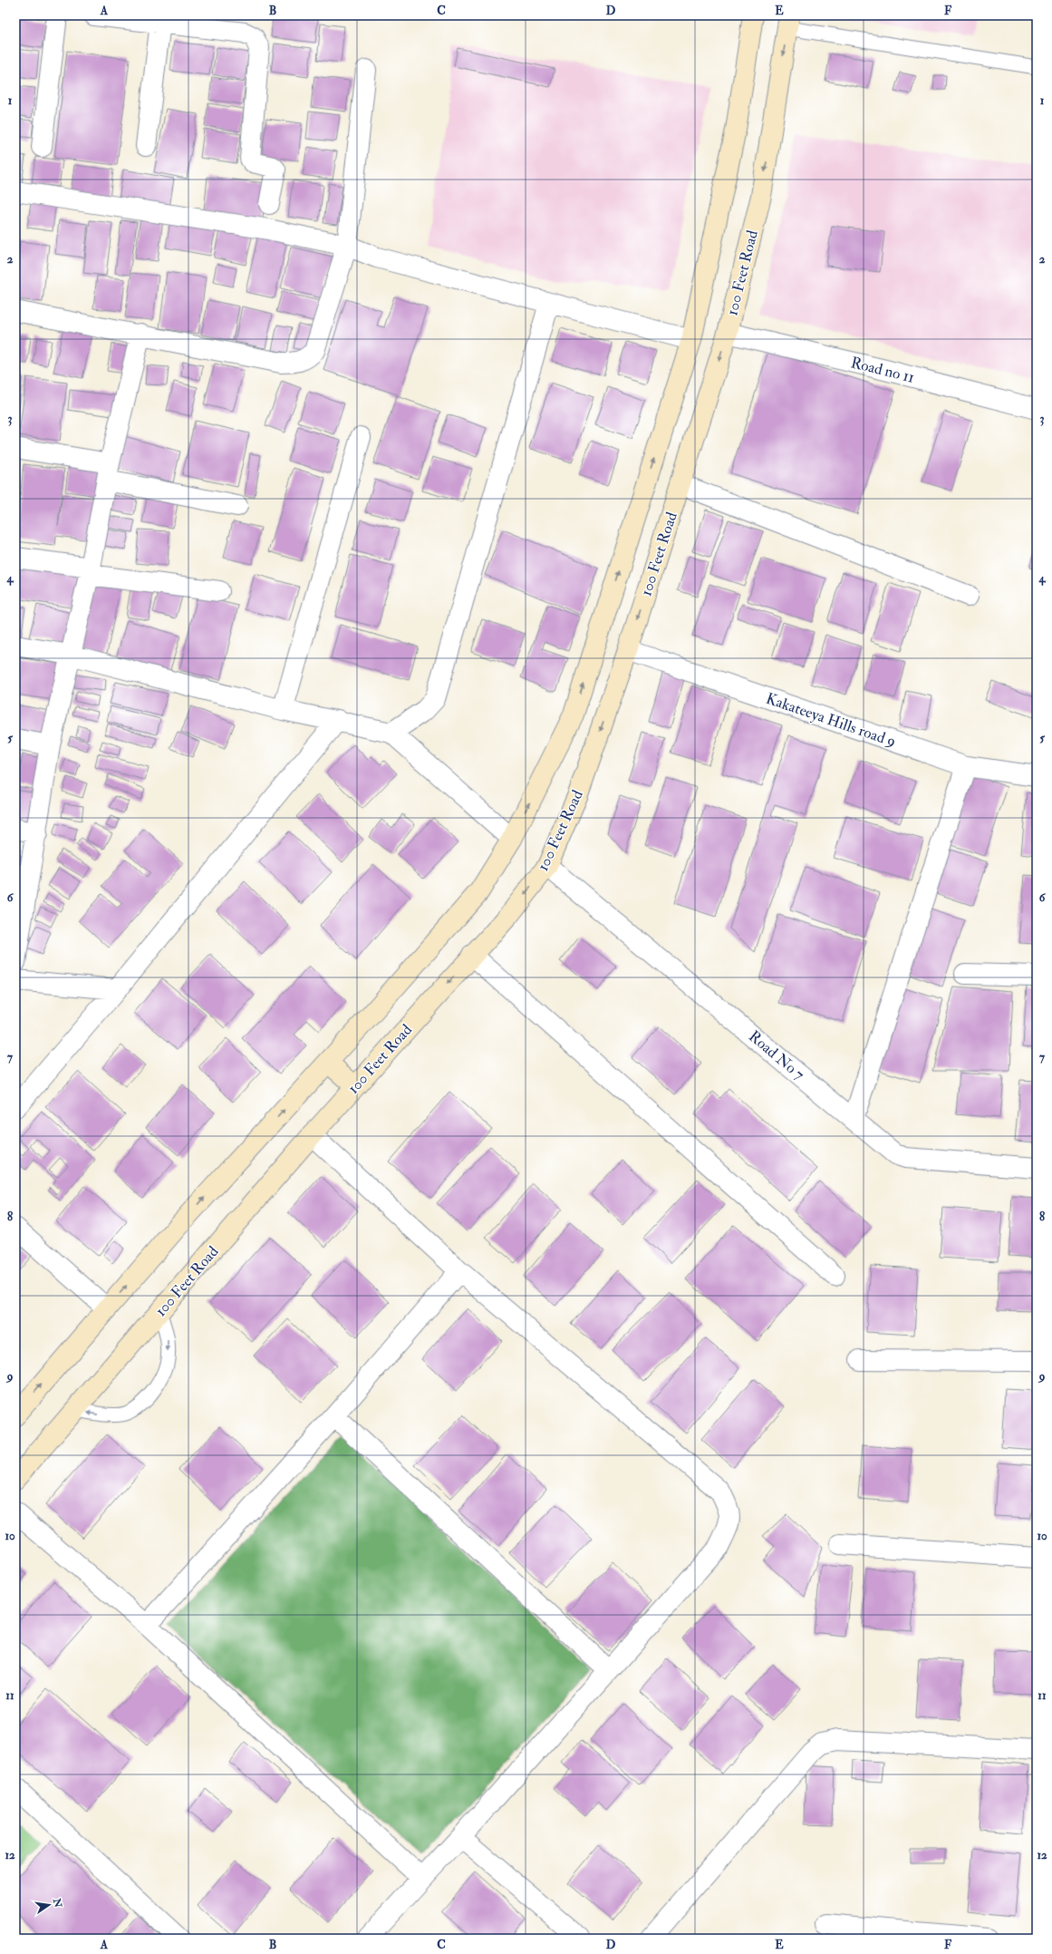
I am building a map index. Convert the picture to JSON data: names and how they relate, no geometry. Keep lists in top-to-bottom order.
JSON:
{
  "streets": {
    "main road": ["100 Feet Road"],
    "street": ["Road no 11", "Kakateeya Hills road 9", "Road No 7"]
  },
  "crossings": [
    ["100 Feet Road", "Road no 11"],
    ["100 Feet Road", "Kakateeya Hills road 9"],
    ["100 Feet Road", "Road No 7"]
  ],
  "north": "right",
  "grid": {
    "columns": [
      "A",
      "B",
      "C",
      "D",
      "E",
      "F"
    ],
    "rows": [
      "1",
      "2",
      "3",
      "4",
      "5",
      "6",
      "7",
      "8",
      "9",
      "10",
      "11",
      "12"
    ]
  }
}
